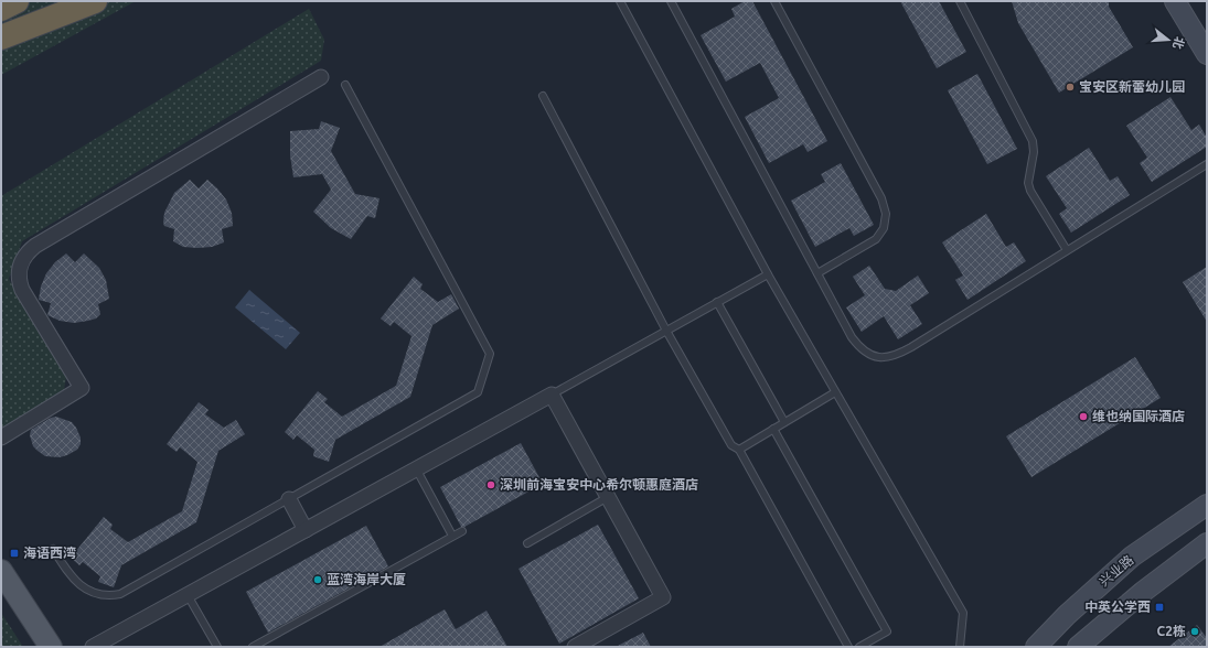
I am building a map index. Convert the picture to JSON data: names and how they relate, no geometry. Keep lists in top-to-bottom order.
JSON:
{
  "streets": {
    "main road": ["兴业路"]
  },
  "places": {
    "other": [
      "宝安区新蕾幼儿园",
      "维也纳国际酒店",
      "深圳前海宝安中心希尔顿惠庭酒店",
      "蓝湾海岸大厦",
      "C2栋"
    ],
    "transit": ["海语西湾", "中英公学西"]
  },
  "north": "right"
}
